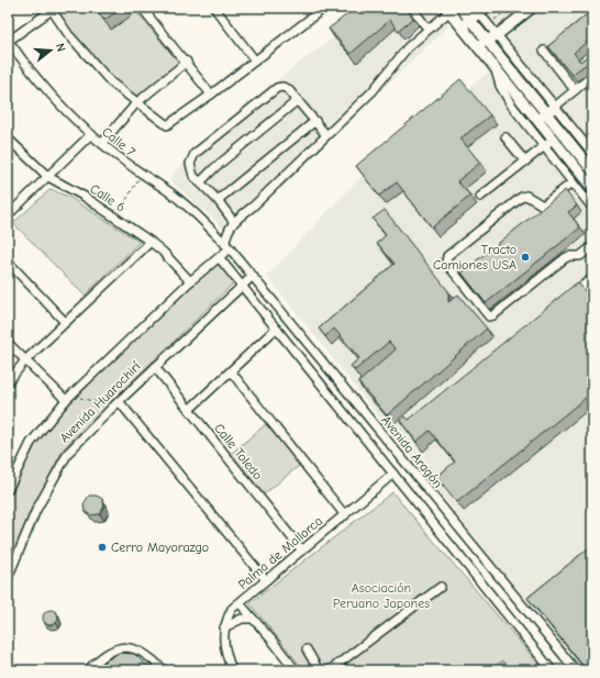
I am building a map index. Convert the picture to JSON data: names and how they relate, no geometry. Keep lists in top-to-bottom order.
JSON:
{
  "streets": {
    "street": [
      "Calle 7",
      "Calle 6",
      "Avenida Huarochirí",
      "Calle Toledo",
      "Avenida Aragón",
      "Palma de Mallorca"
    ]
  },
  "crossings": [
    ["Calle 7", "Avenida Huarochirí"],
    ["Calle 7", "Avenida Aragón"],
    ["Calle 6", "Avenida Huarochirí"],
    ["Avenida Huarochirí", "Calle Toledo"],
    ["Avenida Huarochirí", "Avenida Aragón"],
    ["Calle Toledo", "Palma de Mallorca"]
  ],
  "parks": ["Asociación Peruano Japones"],
  "places": ["Tracto Camiones USA", "Cerro Mayorazgo"],
  "north": "right"
}
